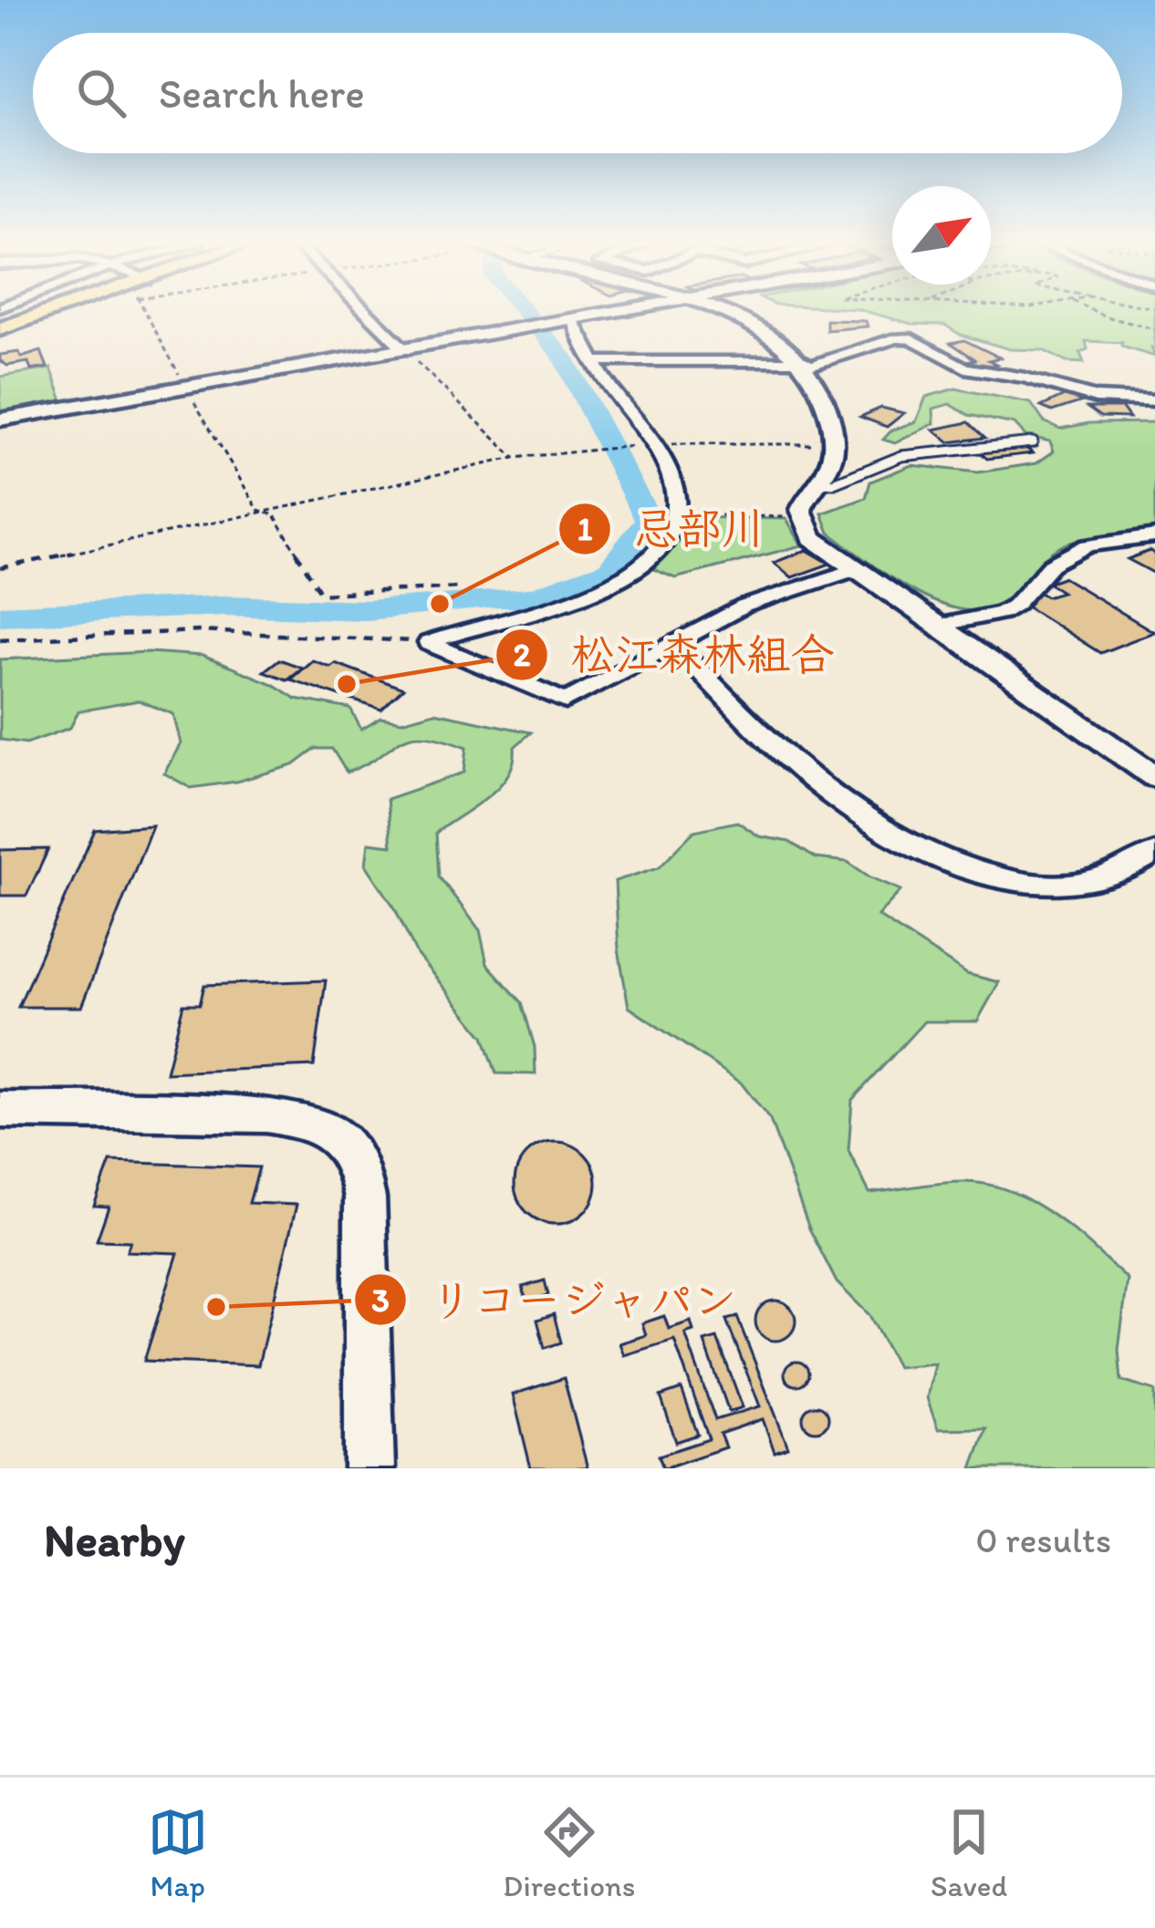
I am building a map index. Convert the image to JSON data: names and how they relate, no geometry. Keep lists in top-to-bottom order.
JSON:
{
  "places": ["忌部川", "松江森林組合", "リコージャパン"],
  "north": "top right",
  "page": {
    "search": "Search here",
    "heading": ["Nearby", "0 results"],
    "nav": ["Map", "Directions", "Saved"]
  }
}
